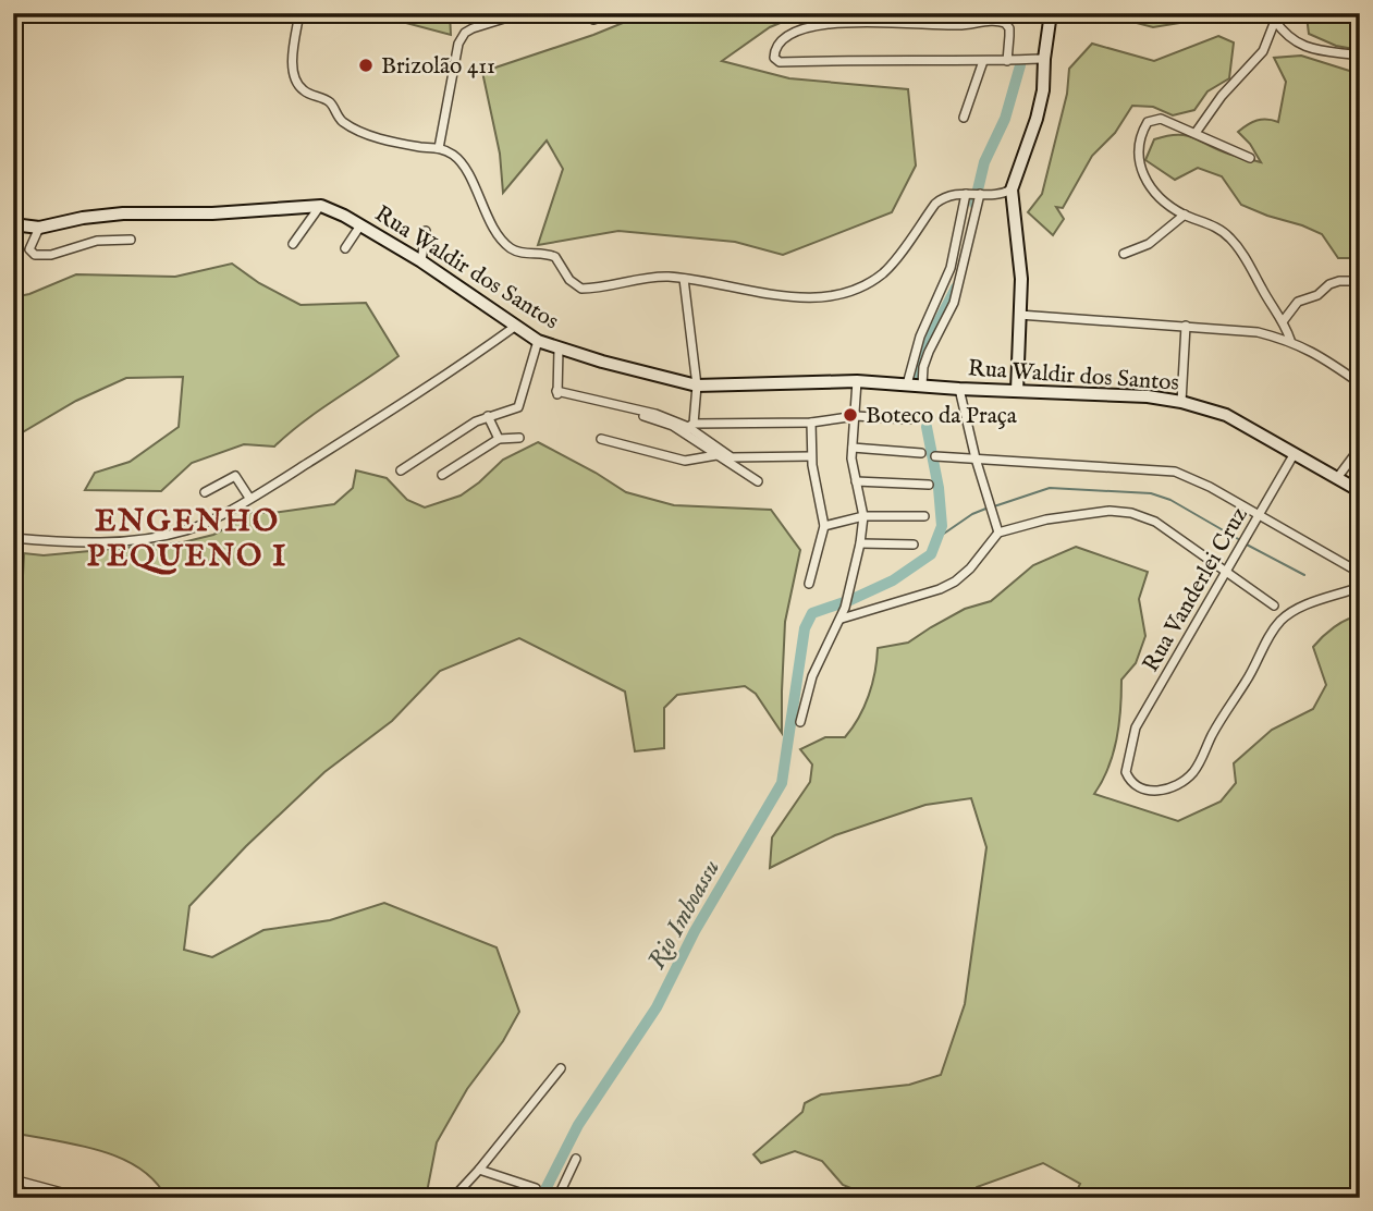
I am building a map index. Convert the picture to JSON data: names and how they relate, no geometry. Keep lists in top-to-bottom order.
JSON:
{
  "streets": {
    "street": ["Rua Waldir dos Santos", "Rua Vanderlei Cruz"]
  },
  "crossings": [
    ["Rua Waldir dos Santos", "Rua Vanderlei Cruz"]
  ],
  "districts": ["ENGENHO PEQUENO I"],
  "water": ["Rio Imboassu"],
  "places": ["Brizolão 411", "Boteco da Praça"]
}
